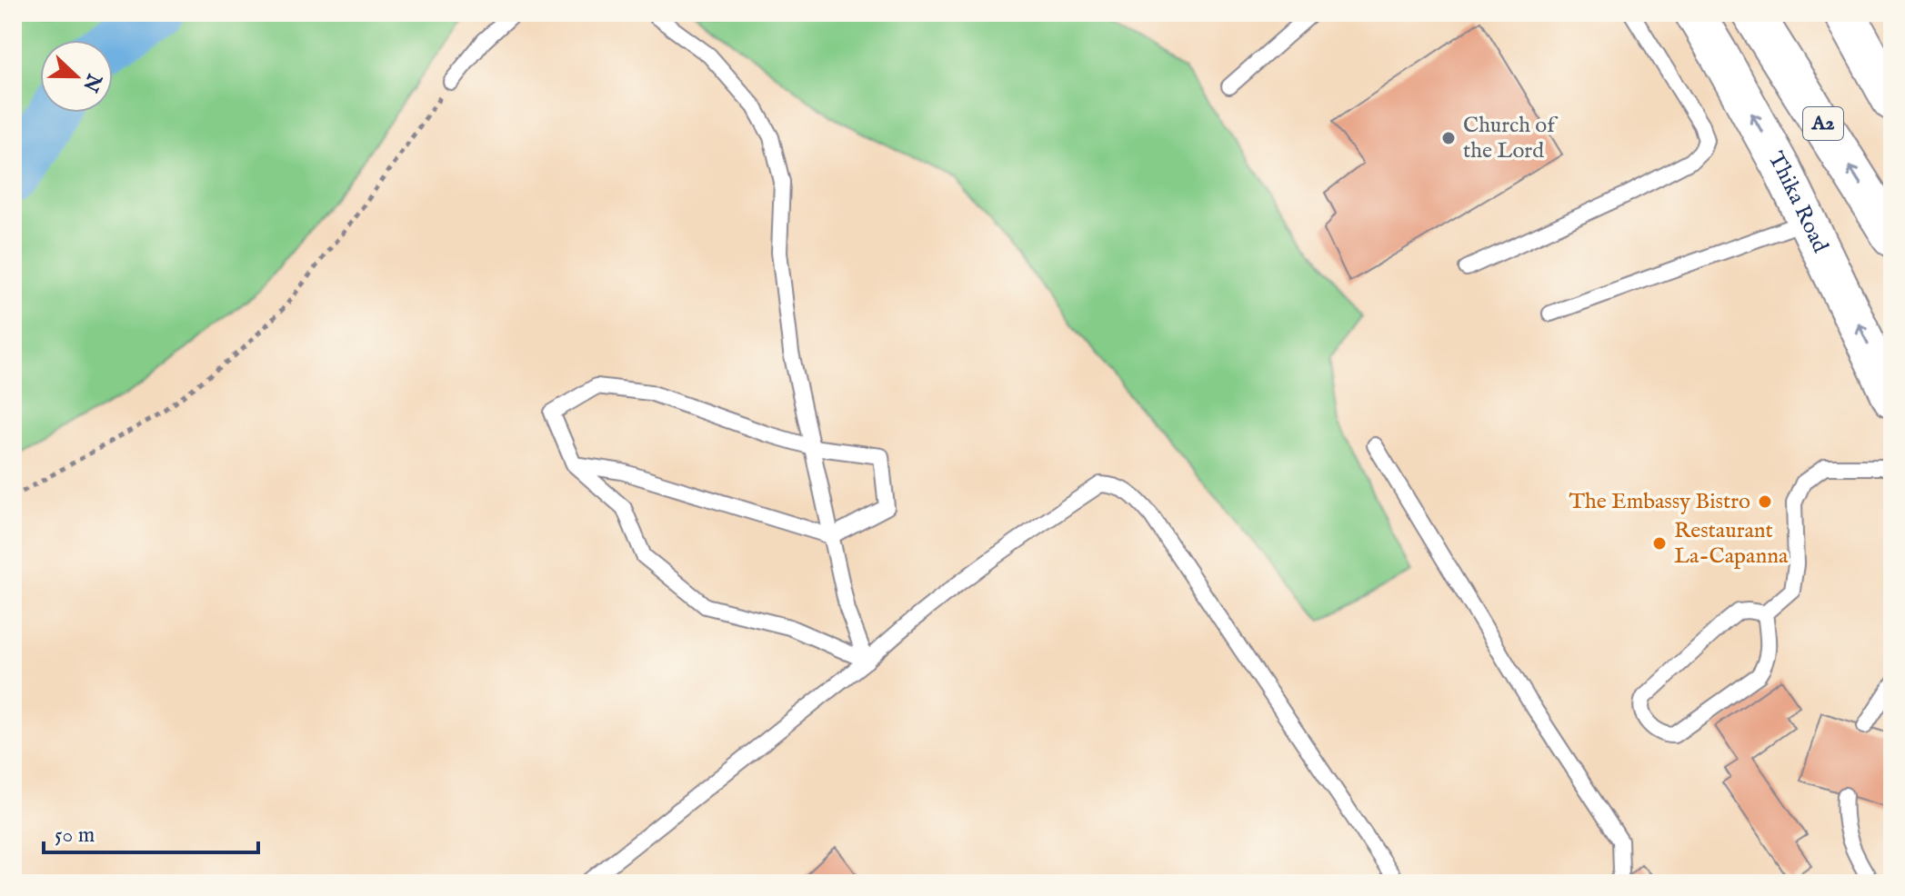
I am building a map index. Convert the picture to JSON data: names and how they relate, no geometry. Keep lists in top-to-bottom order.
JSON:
{
  "streets": {
    "highway": ["A2"],
    "main road": ["Thika Road"]
  },
  "one_way": ["Thika Road"],
  "places": ["Church of the Lord", "The Embassy Bistro", "Restaurant La-Capanna"],
  "scale_bar": "50 m",
  "north": "right"
}
